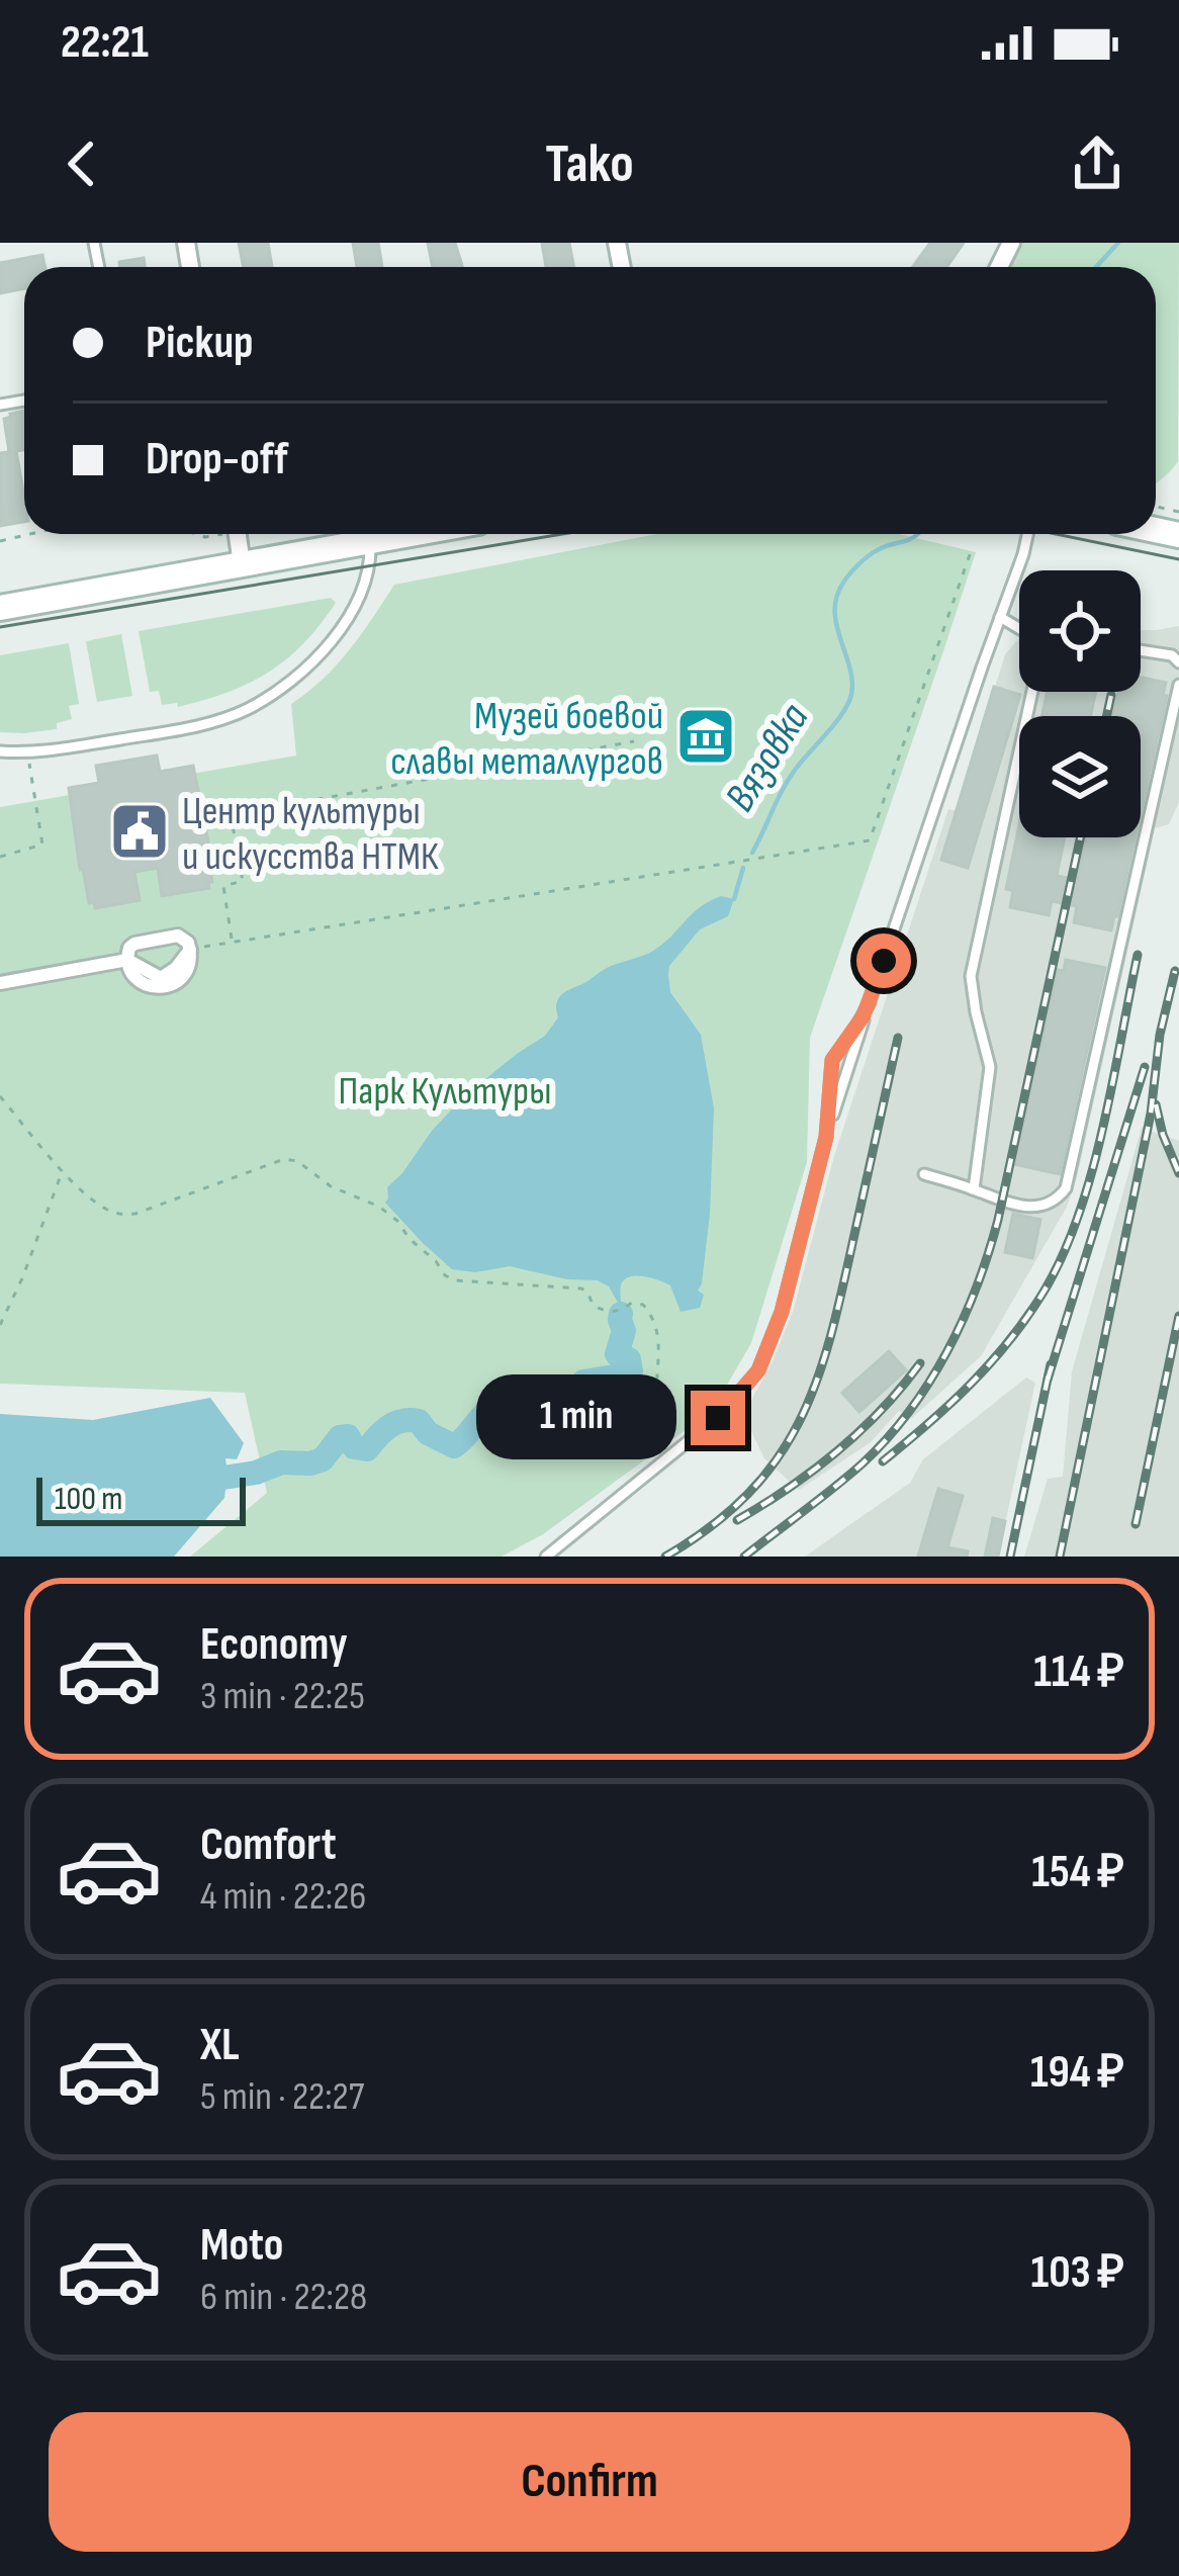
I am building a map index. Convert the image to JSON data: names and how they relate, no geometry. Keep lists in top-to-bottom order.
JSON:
{
  "water": ["Вязовка"],
  "parks": ["Парк Культуры"],
  "places": {
    "museum": ["Музей боевой славы металлургов"],
    "public building": ["Центр культуры и искусства НТМК"]
  },
  "scale_bar": "100 m",
  "page": {
    "status": "22:21",
    "header": "Tako",
    "banner": ["Pickup", "Drop-off"],
    "bubble": "1 min",
    "scale": "100 m",
    "list": [
      {
        "name": "Economy",
        "note": "3 min · 22:25",
        "value": "114 ₽"
      },
      {
        "name": "Comfort",
        "note": "4 min · 22:26",
        "value": "154 ₽"
      },
      {
        "name": "XL",
        "note": "5 min · 22:27",
        "value": "194 ₽"
      },
      {
        "name": "Moto",
        "note": "6 min · 22:28",
        "value": "103 ₽"
      }
    ],
    "buttons": "Confirm"
  }
}
